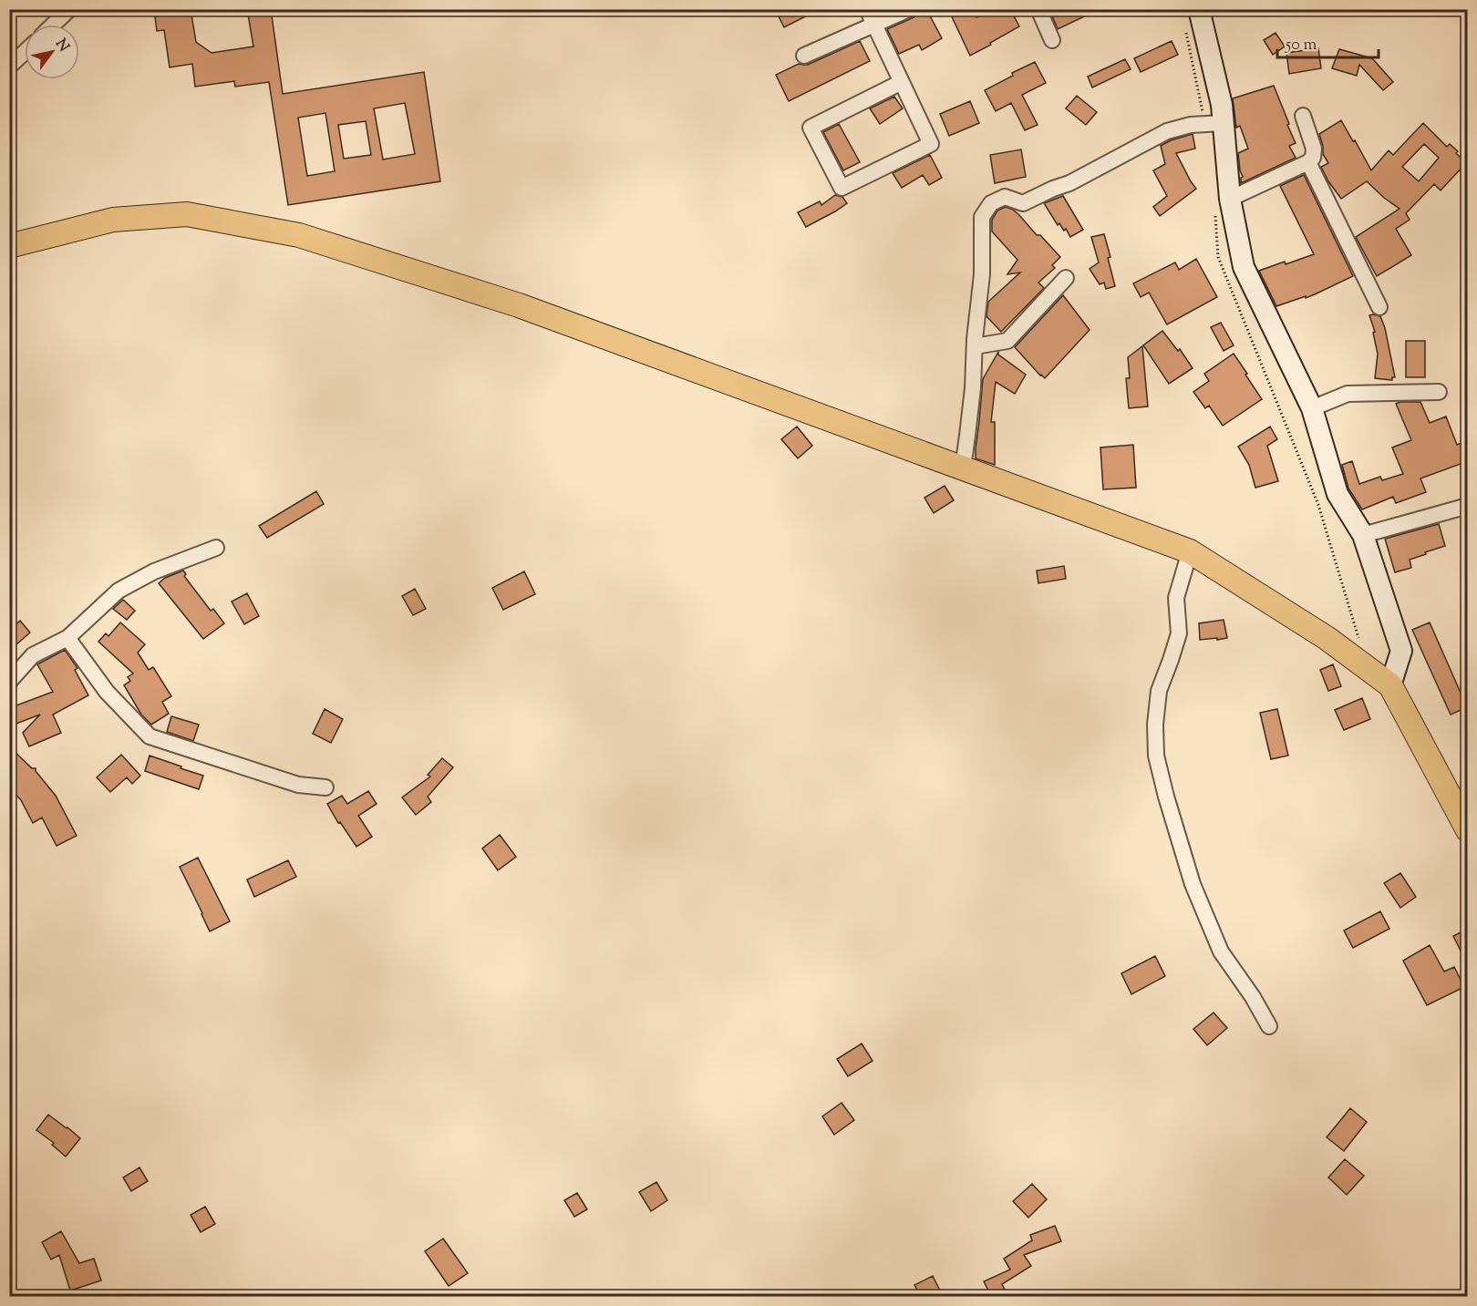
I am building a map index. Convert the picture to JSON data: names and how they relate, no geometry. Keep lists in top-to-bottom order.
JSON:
{
  "scale_bar": "50 m",
  "north": "top right"
}
